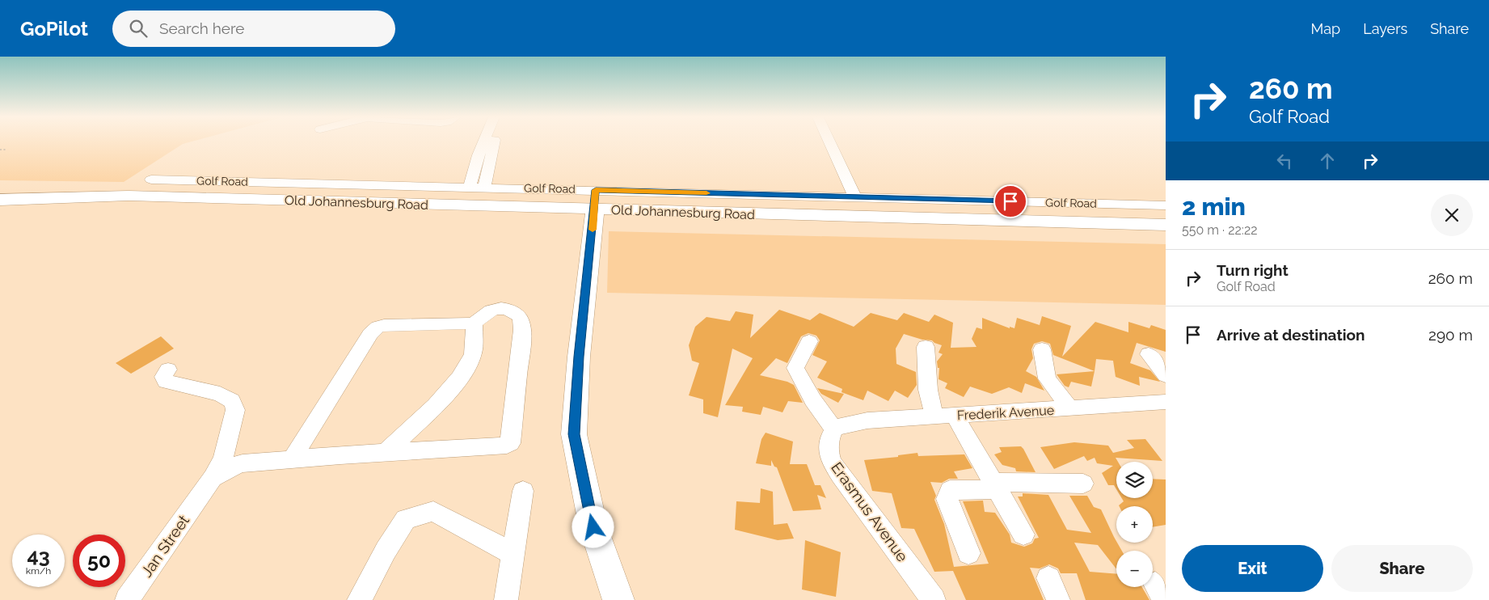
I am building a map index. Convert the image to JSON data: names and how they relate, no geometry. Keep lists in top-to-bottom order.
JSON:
{
  "streets": {
    "main road": ["Old Johannesburg Road"],
    "street": [
      "Golf Road",
      "Frederik Avenue",
      "Erasmus Avenue",
      "Jan Street"
    ]
  },
  "crossings": [
    ["Frederik Avenue", "Erasmus Avenue"]
  ],
  "page": {
    "header": "GoPilot",
    "search": "Search here",
    "nav": ["Map", "Layers", "Share"],
    "turn": ["260 m", "Golf Road"],
    "heading": ["2 min", "550 m · 22:22"],
    "list": [
      {
        "name": "Turn right",
        "note": "Golf Road",
        "value": "260 m"
      },
      {
        "name": "Arrive at destination",
        "value": "290 m"
      }
    ],
    "map_buttons": ["+", "−"],
    "speed": "43 km/h",
    "limit": "50",
    "buttons": ["Exit", "Share"]
  }
}
